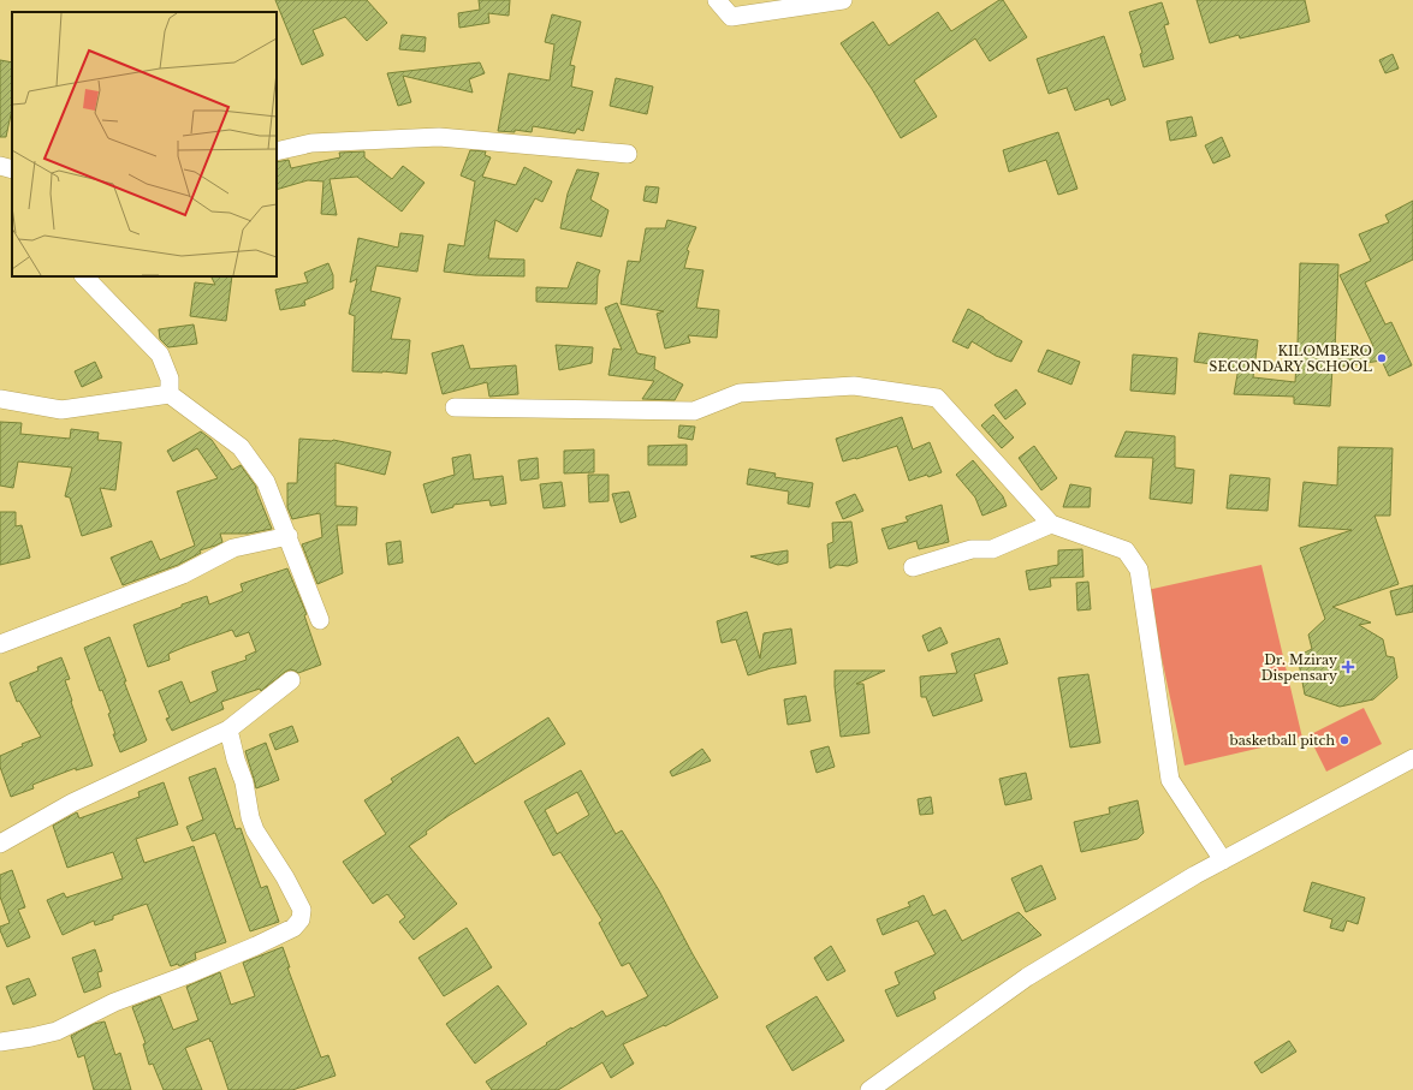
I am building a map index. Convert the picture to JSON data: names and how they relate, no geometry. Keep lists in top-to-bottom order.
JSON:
{
  "places": {
    "other": ["KILOMBERO SECONDARY SCHOOL", "basketball pitch"],
    "health": ["Dr. Mziray Dispensary"]
  }
}
